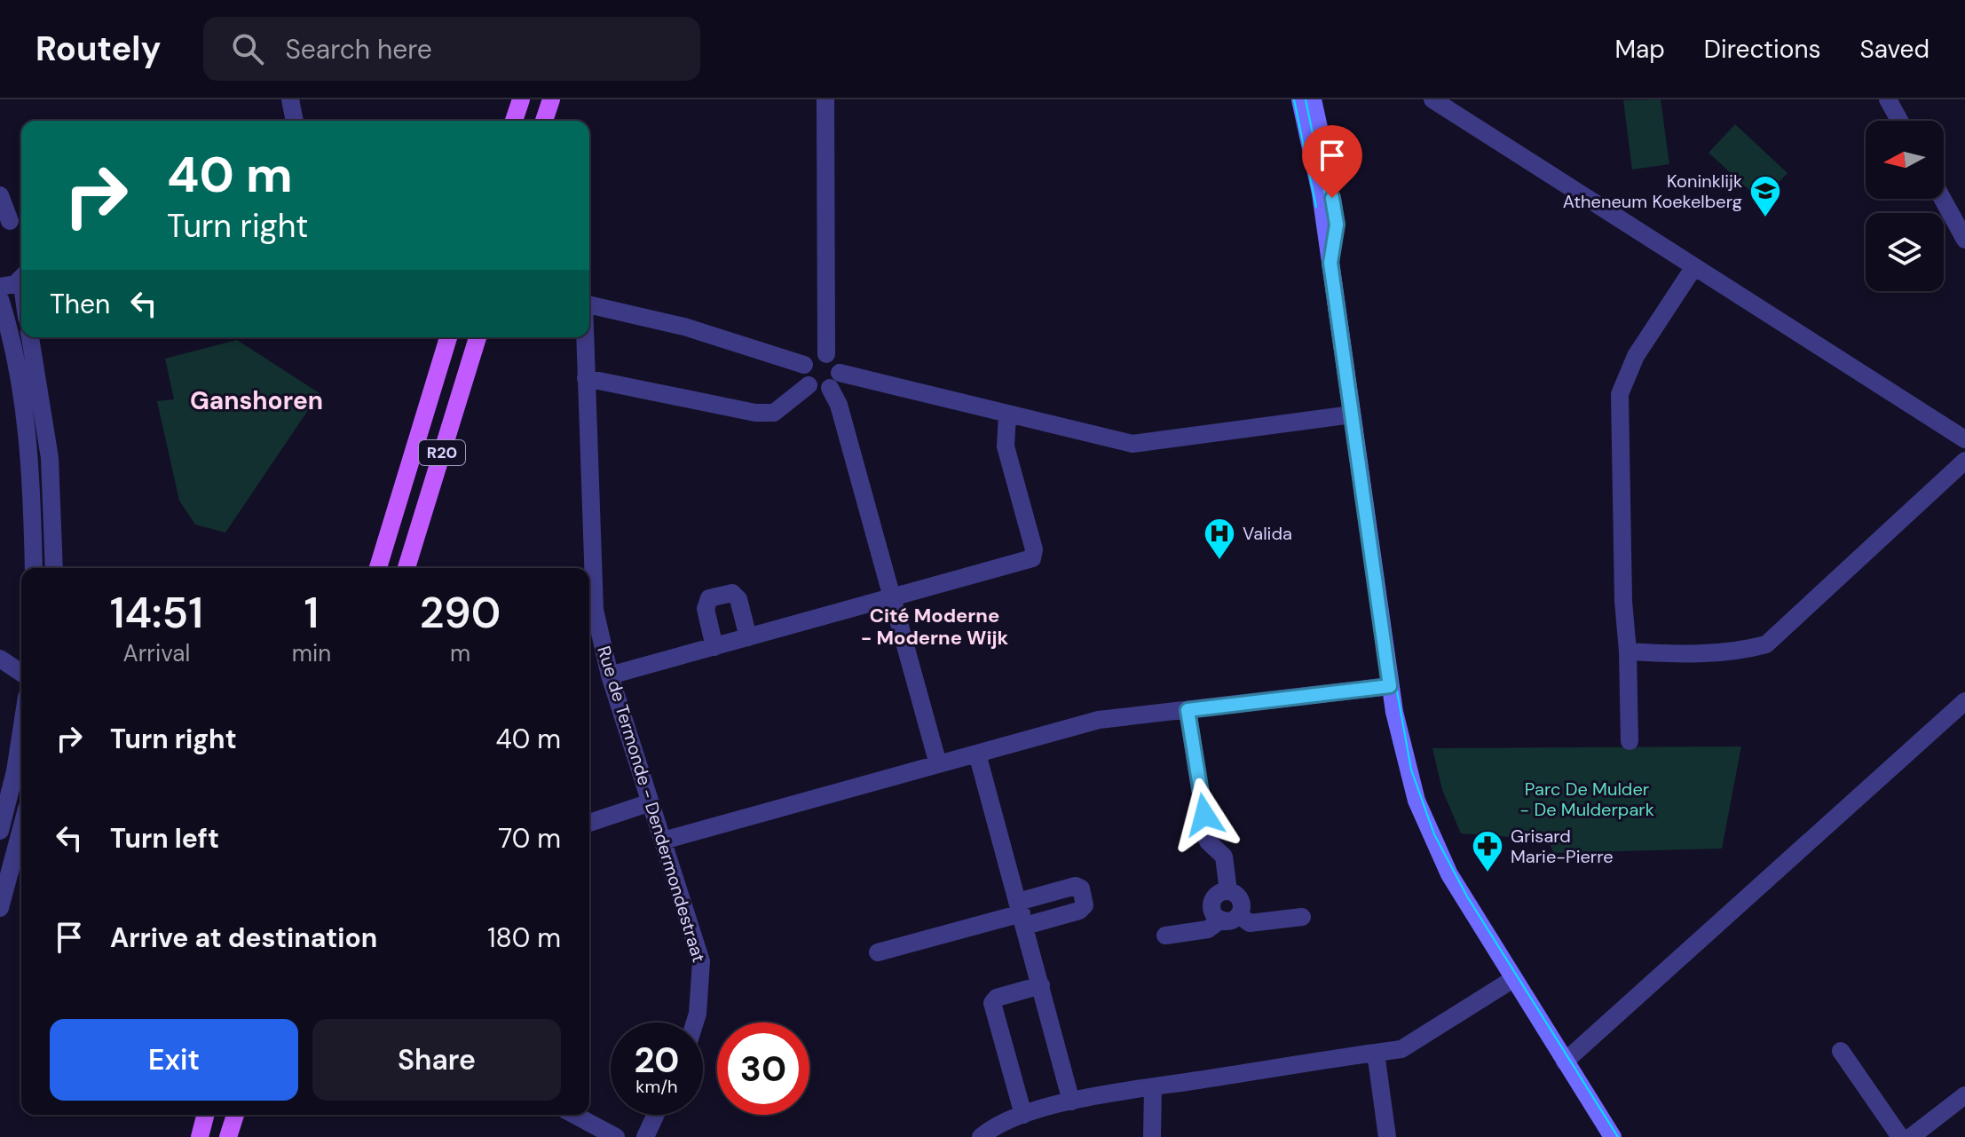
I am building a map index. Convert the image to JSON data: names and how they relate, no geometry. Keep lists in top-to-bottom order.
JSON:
{
  "streets": {
    "main road": ["R20"],
    "street": ["Rue de Termonde - Dendermondestraat"]
  },
  "districts": ["Ganshoren", "Cité Moderne - Moderne Wijk"],
  "parks": ["Parc De Mulder - De Mulderpark"],
  "places": {
    "school or university": ["Koninklijk Atheneum Koekelberg"],
    "hospital": ["Valida"],
    "pharmacy": ["Grisard Marie-Pierre"]
  },
  "north": "left",
  "page": {
    "header": "Routely",
    "search": "Search here",
    "nav": ["Map", "Directions", "Saved"],
    "turn": ["40 m", "Turn right"],
    "then": "Then",
    "eta": [
      "14:51",
      "Arrival",
      "1",
      "min",
      "290",
      "m"
    ],
    "list": [
      {
        "name": "Turn right",
        "value": "40 m"
      },
      {
        "name": "Turn left",
        "value": "70 m"
      },
      {
        "name": "Arrive at destination",
        "value": "180 m"
      }
    ],
    "buttons": ["Exit", "Share"],
    "speed": "20 km/h",
    "limit": "30"
  }
}
